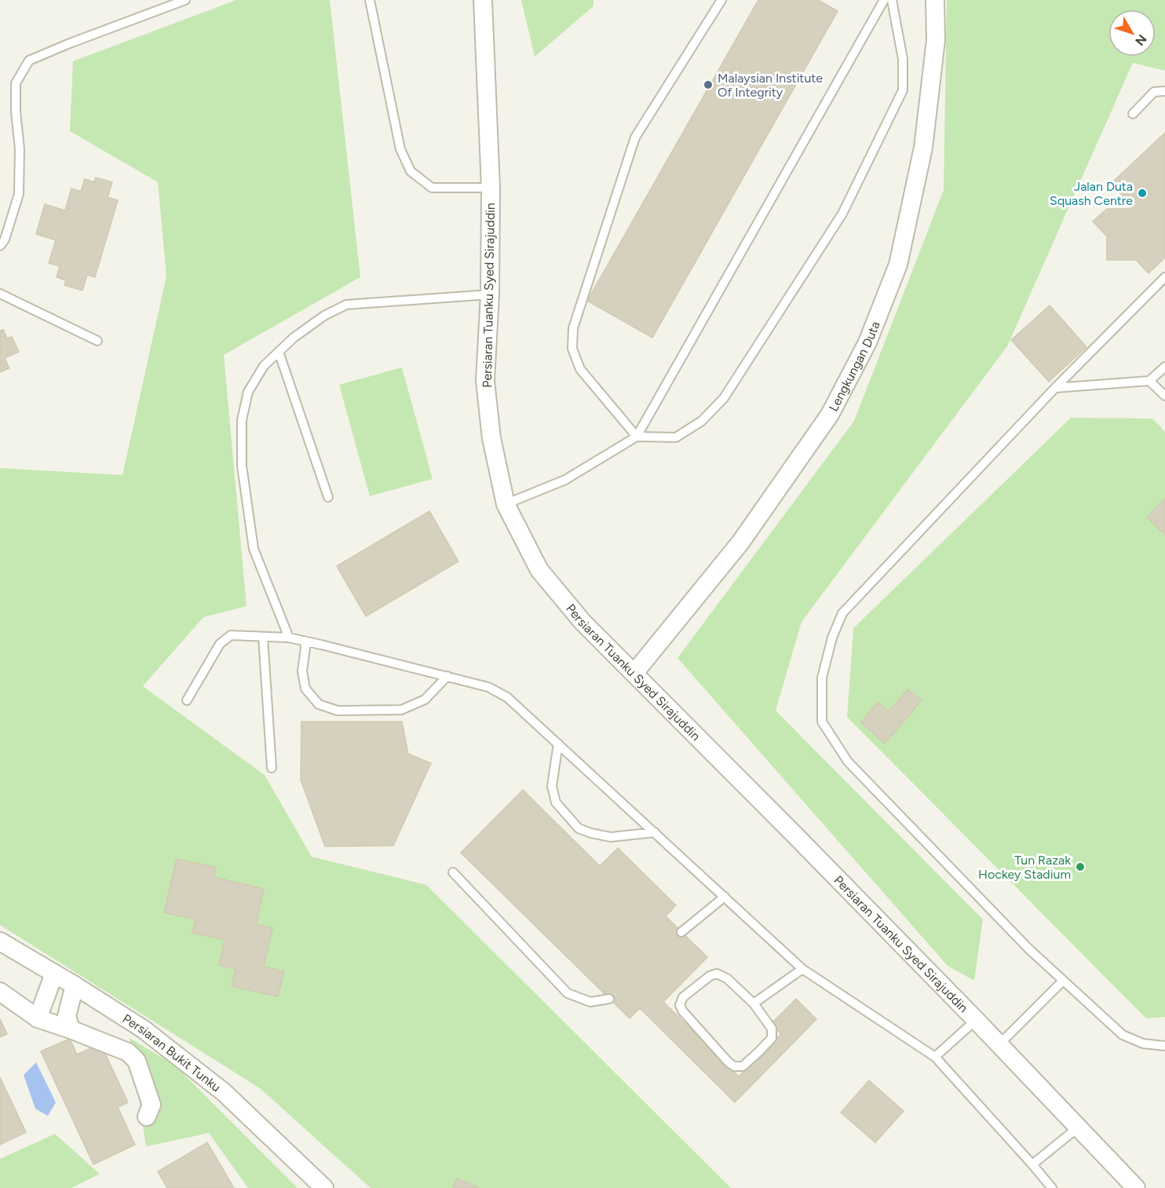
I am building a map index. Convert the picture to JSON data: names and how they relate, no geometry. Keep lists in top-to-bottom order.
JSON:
{
  "streets": {
    "street": ["Persiaran Tuanku Syed Sirajuddin", "Lengkungan Duta", "Persiaran Bukit Tunku"]
  },
  "crossings": [
    ["Persiaran Tuanku Syed Sirajuddin", "Lengkungan Duta"]
  ],
  "places": ["Malaysian Institute Of Integrity", "Jalan Duta Squash Centre", "Tun Razak Hockey Stadium"],
  "north": "bottom right"
}
